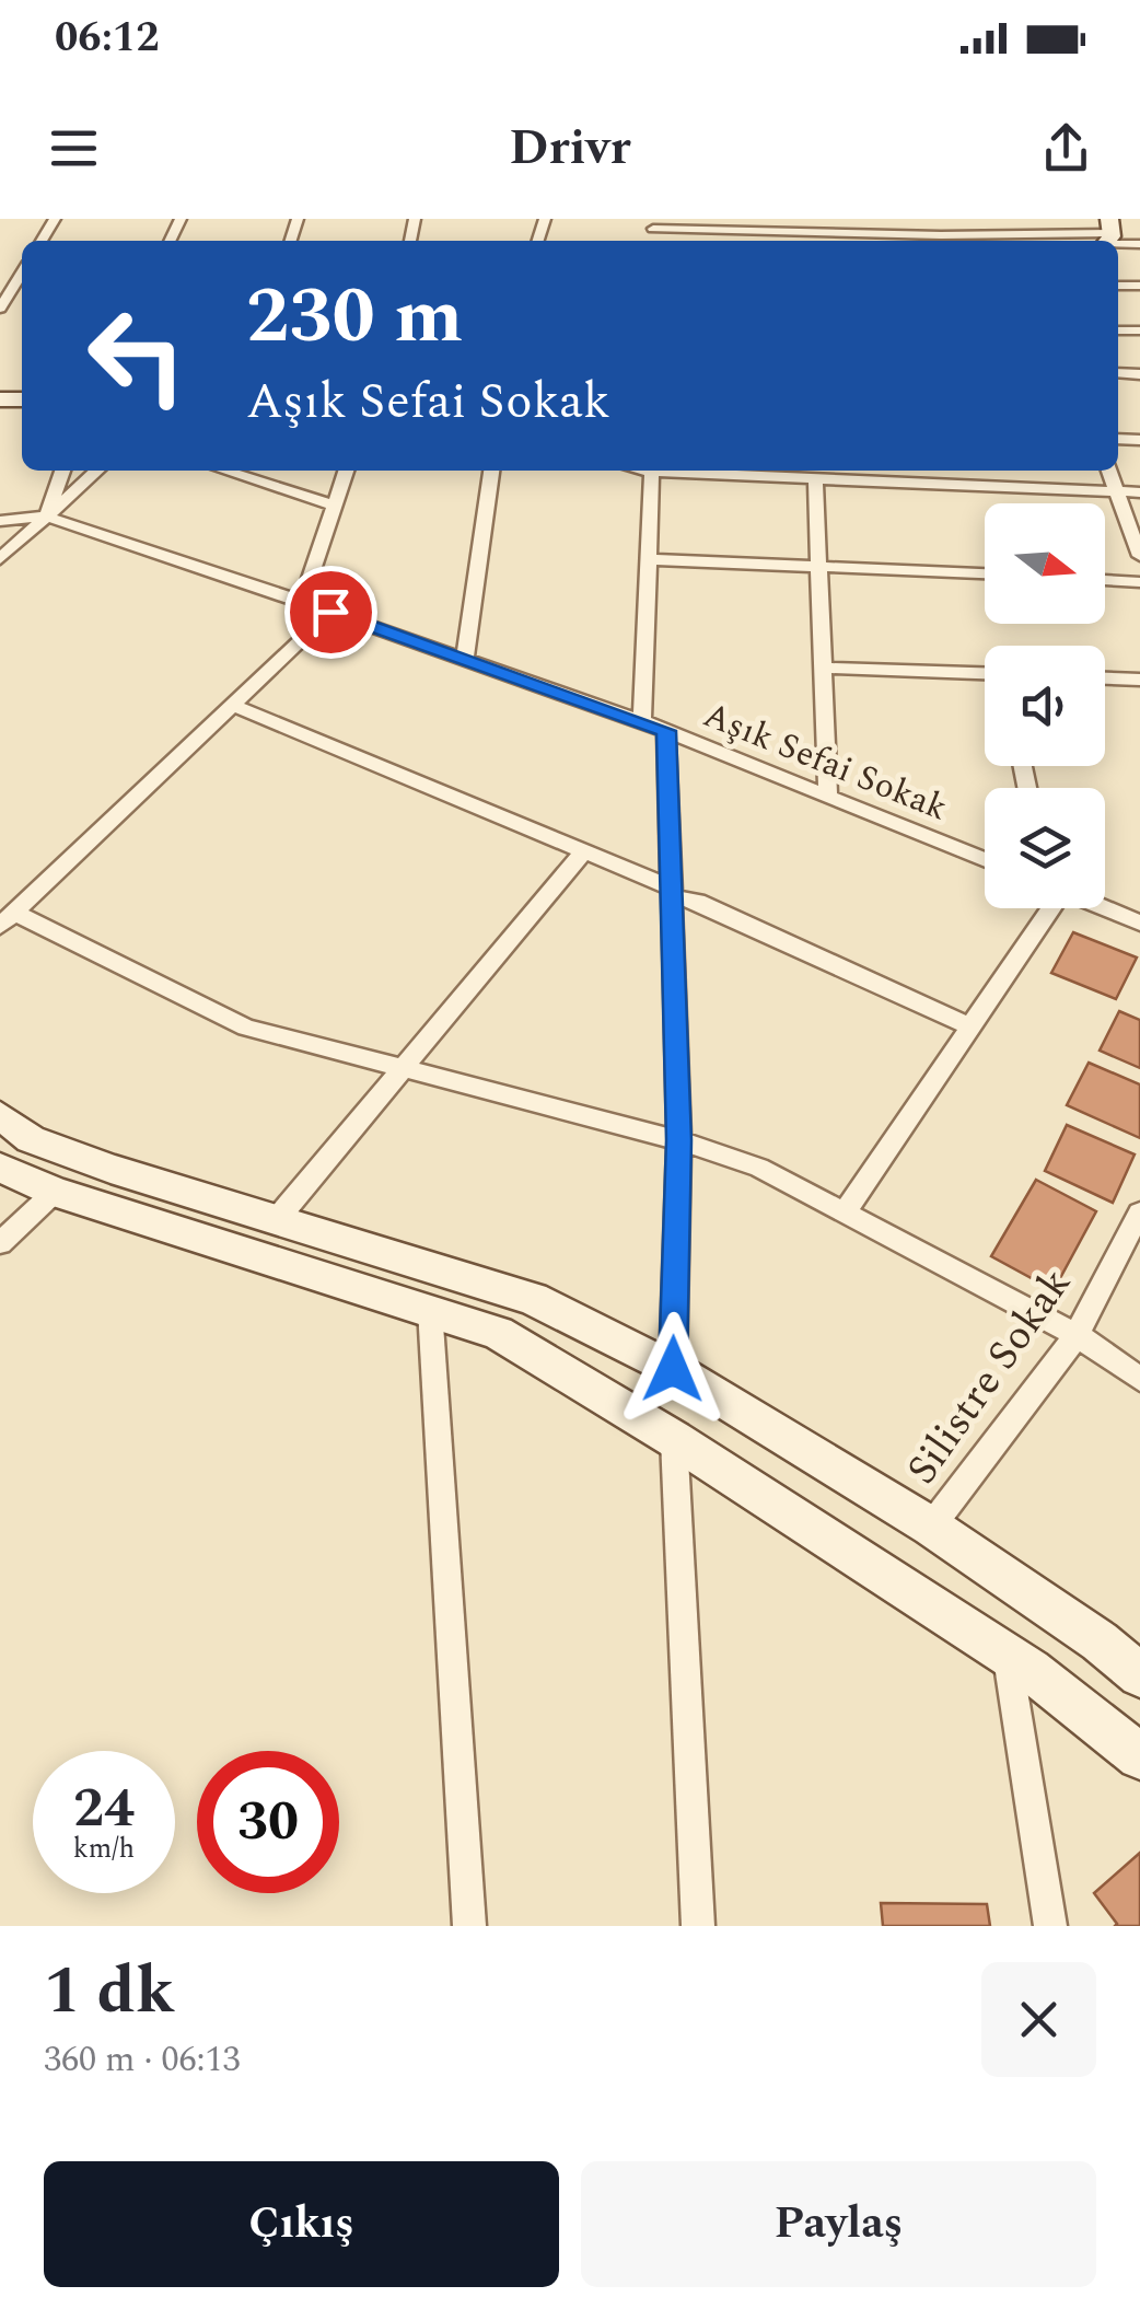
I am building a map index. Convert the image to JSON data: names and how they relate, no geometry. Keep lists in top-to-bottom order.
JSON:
{
  "streets": {
    "street": ["Aşık Sefai Sokak", "Silistre Sokak"]
  },
  "north": "right",
  "page": {
    "status": "06:12",
    "header": "Drivr",
    "turn": ["230 m", "Aşık Sefai Sokak"],
    "speed": "24 km/h",
    "limit": "30",
    "heading": ["1 dk", "360 m · 06:13"],
    "buttons": ["Çıkış", "Paylaş"]
  }
}
